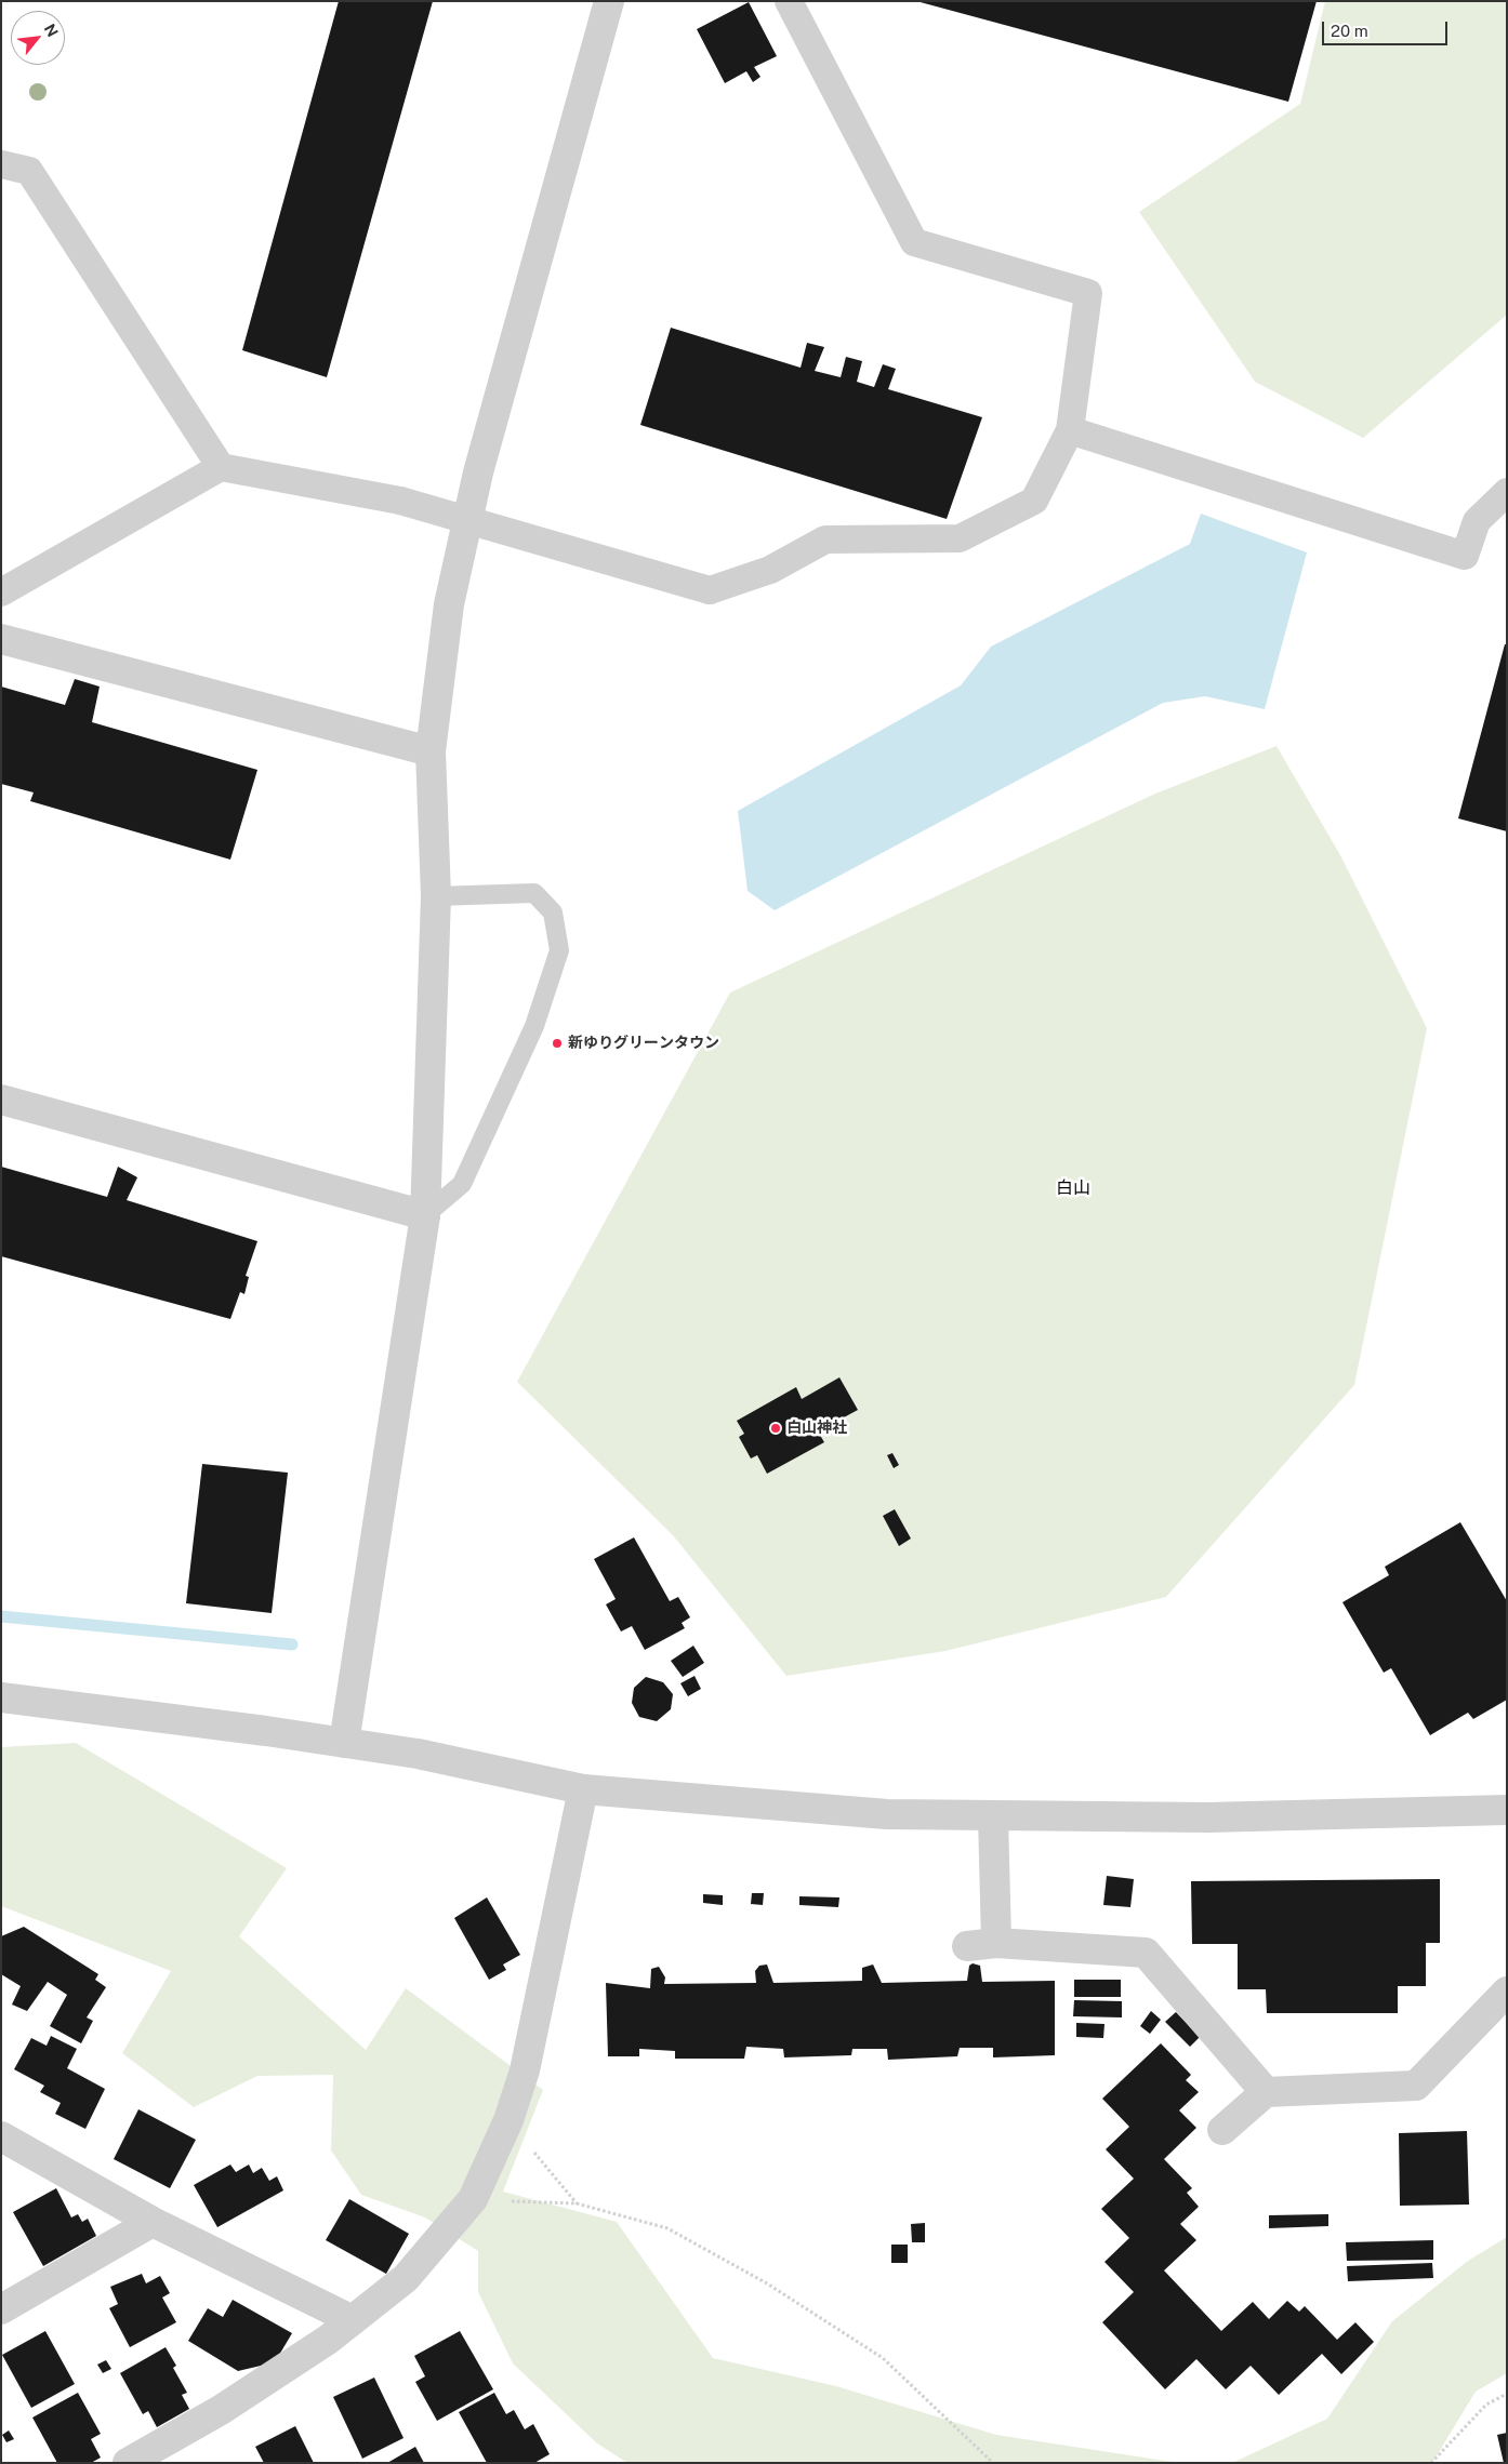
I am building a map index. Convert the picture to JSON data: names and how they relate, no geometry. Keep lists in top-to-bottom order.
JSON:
{
  "districts": ["白山"],
  "places": ["新ゆりグリーンタウン", "白山神社"],
  "scale_bar": "20 m",
  "north": "top right"
}
